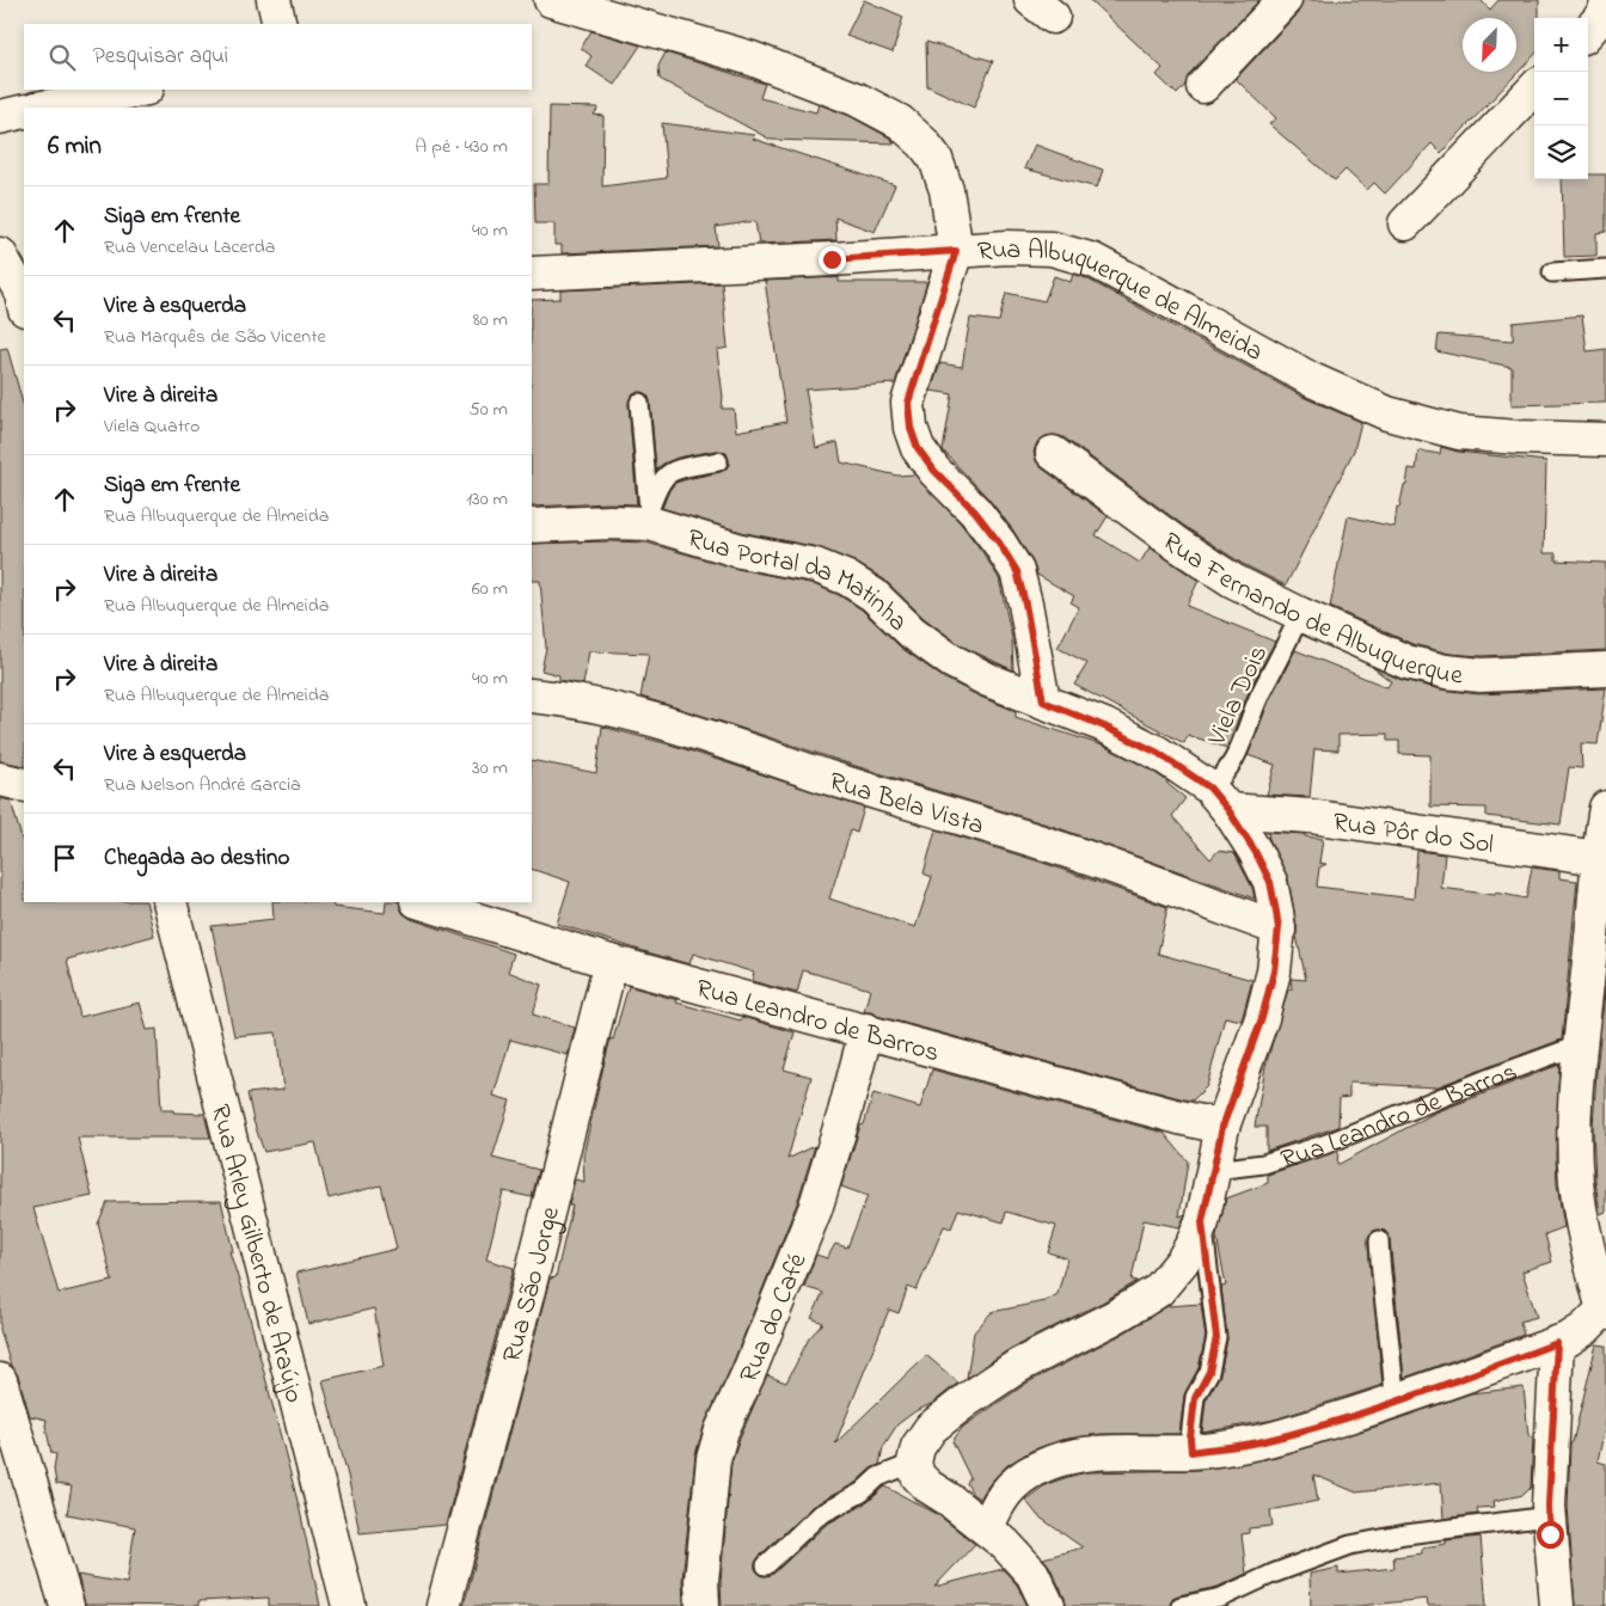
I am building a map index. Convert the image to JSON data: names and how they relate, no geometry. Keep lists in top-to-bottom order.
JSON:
{
  "streets": {
    "street": [
      "Rua Albuquerque de Almeida",
      "Rua Portal da Matinha",
      "Rua Fernando de Albuquerque",
      "Rua Bela Vista",
      "Rua Pôr do Sol",
      "Rua Leandro de Barros",
      "Rua Arley Gilberto de Araújo",
      "Rua São Jorge",
      "Rua do Café"
    ],
    "lane": ["Viela Dois"]
  },
  "crossings": [
    ["Rua Albuquerque de Almeida", "Rua Portal da Matinha"],
    ["Rua Fernando de Albuquerque", "Viela Dois"],
    ["Viela Dois", "Rua Pôr do Sol"],
    ["Rua Leandro de Barros", "Rua São Jorge"],
    ["Rua Leandro de Barros", "Rua do Café"]
  ],
  "north": "bottom left",
  "page": {
    "map_buttons": ["+", "−"],
    "search": "Pesquisar aqui",
    "heading": ["6 min", "A pé · 430 m"],
    "list": [
      ["Siga em frente", "Rua Vencelau Lacerda", "40 m"],
      ["Vire à esquerda", "Rua Marquês de São Vicente", "80 m"],
      ["Vire à direita", "Viela Quatro", "50 m"],
      ["Siga em frente", "Rua Albuquerque de Almeida", "130 m"],
      ["Vire à direita", "Rua Albuquerque de Almeida", "60 m"],
      ["Vire à direita", "Rua Albuquerque de Almeida", "40 m"],
      ["Vire à esquerda", "Rua Nelson André Garcia", "30 m"],
      "Chegada ao destino"
    ]
  }
}
